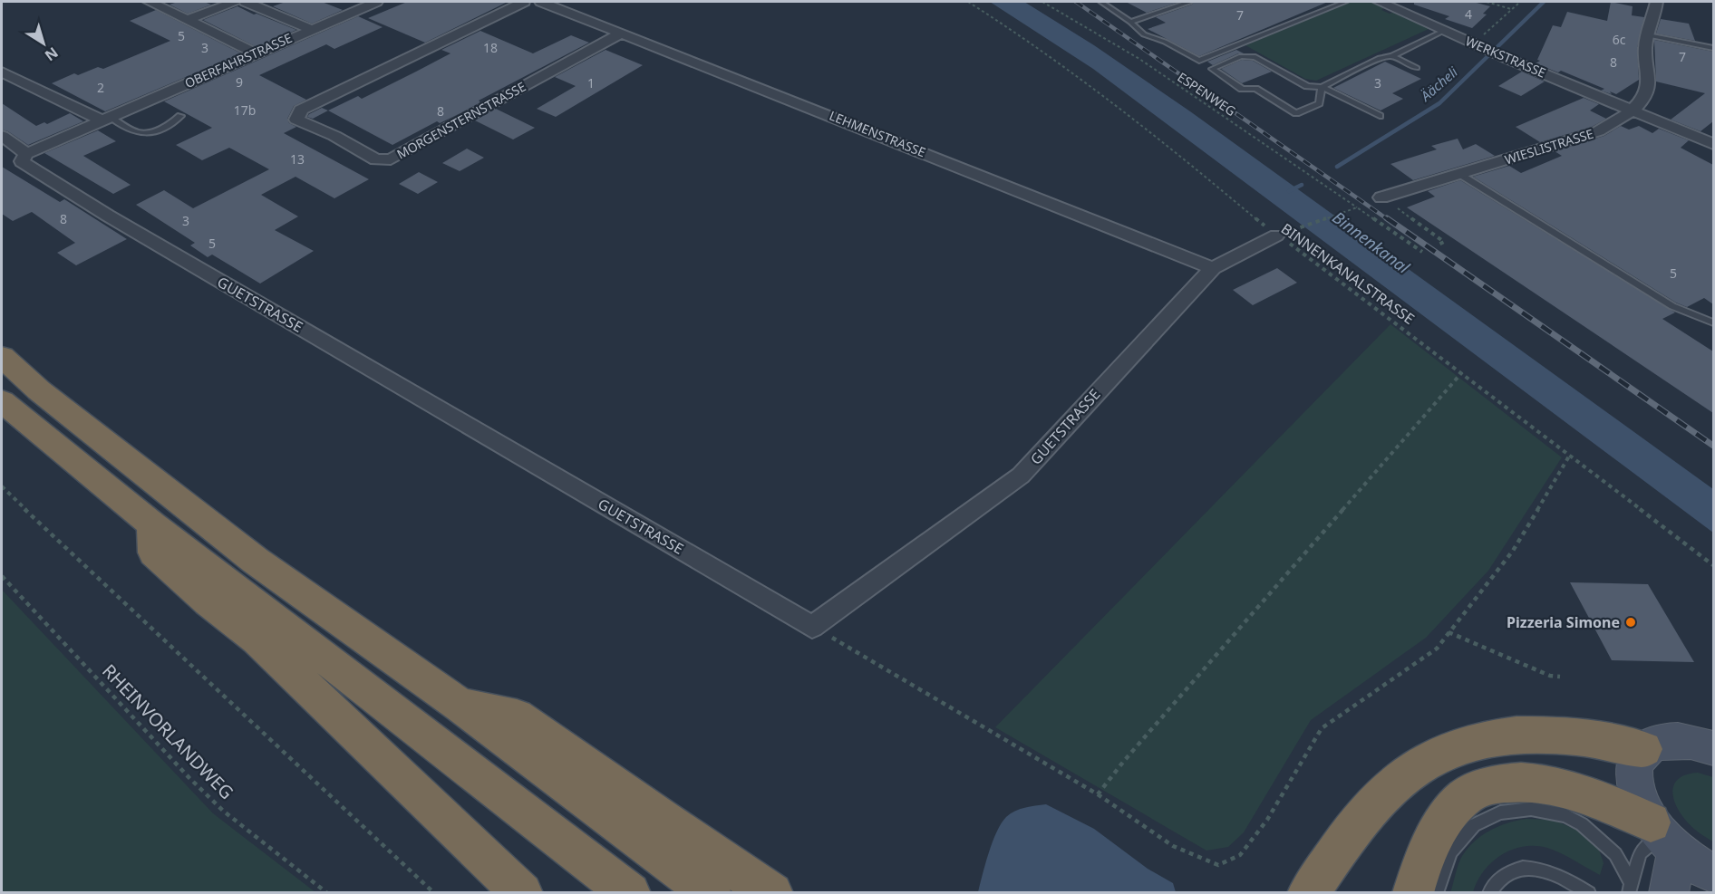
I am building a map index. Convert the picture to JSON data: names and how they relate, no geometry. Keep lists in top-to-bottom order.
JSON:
{
  "streets": {
    "street": [
      "WERKSTRASSE",
      "OBERFAHRSTRASSE",
      "MORGENSTERNSTRASSE",
      "LEHMENSTRASSE",
      "WIESLISTRASSE",
      "GUETSTRASSE"
    ],
    "path": ["ESPENWEG", "BINNENKANALSTRASSE", "RHEINVORLANDWEG"]
  },
  "crossings": [
    ["WERKSTRASSE", "WIESLISTRASSE"],
    ["MORGENSTERNSTRASSE", "LEHMENSTRASSE"],
    ["LEHMENSTRASSE", "GUETSTRASSE"],
    ["BINNENKANALSTRASSE", "GUETSTRASSE"]
  ],
  "water": ["Äächeli", "Binnenkanal"],
  "places": ["Pizzeria Simone"],
  "house_numbers": [
    "4",
    "7",
    "5",
    "6c",
    "3",
    "18",
    "7",
    "8",
    "9",
    "1",
    "3",
    "2",
    "17b",
    "8",
    "13",
    "8",
    "3",
    "5",
    "5"
  ],
  "north": "bottom right"
}
